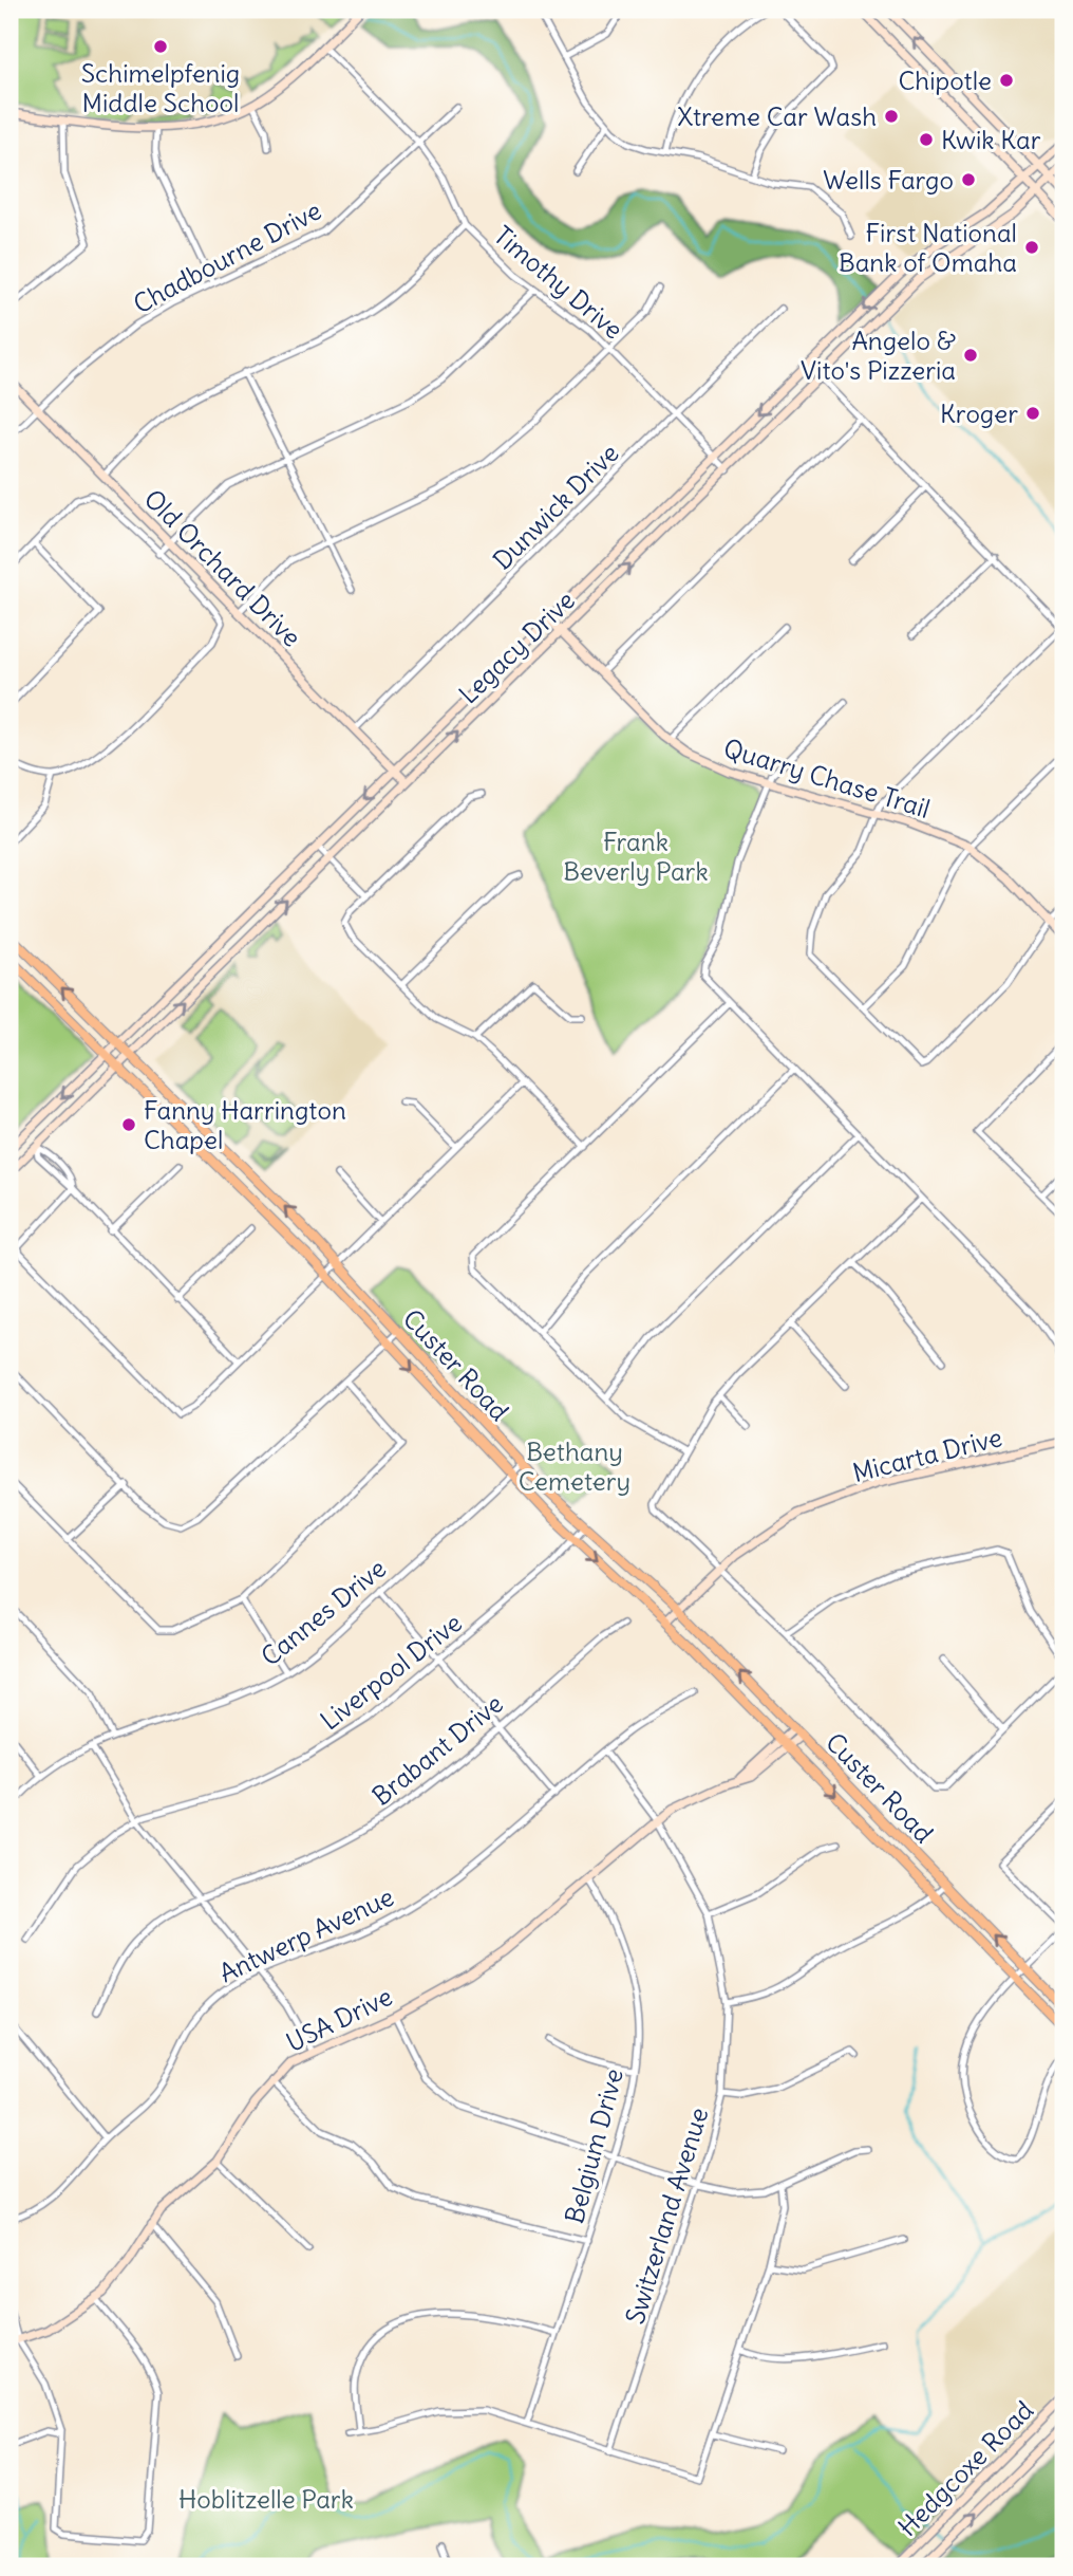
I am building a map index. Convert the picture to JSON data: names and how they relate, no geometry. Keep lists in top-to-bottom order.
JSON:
{
  "streets": {
    "main road": [
      "Old Orchard Drive",
      "Legacy Drive",
      "Quarry Chase Trail",
      "Custer Road",
      "Micarta Drive",
      "USA Drive",
      "Hedgcoxe Road"
    ],
    "street": [
      "Chadbourne Drive",
      "Timothy Drive",
      "Dunwick Drive",
      "Cannes Drive",
      "Liverpool Drive",
      "Brabant Drive",
      "Antwerp Avenue",
      "Belgium Drive",
      "Switzerland Avenue"
    ]
  },
  "crossings": [
    ["Chadbourne Drive", "Timothy Drive"],
    ["Chadbourne Drive", "Old Orchard Drive"],
    ["Timothy Drive", "Dunwick Drive"],
    ["Timothy Drive", "Legacy Drive"],
    ["Dunwick Drive", "Old Orchard Drive"],
    ["Old Orchard Drive", "Legacy Drive"],
    ["Legacy Drive", "Quarry Chase Trail"],
    ["Legacy Drive", "Custer Road"],
    ["Custer Road", "Micarta Drive"],
    ["Custer Road", "Cannes Drive"],
    ["Custer Road", "Liverpool Drive"],
    ["Custer Road", "USA Drive"],
    ["Antwerp Avenue", "Switzerland Avenue"],
    ["USA Drive", "Belgium Drive"],
    ["USA Drive", "Switzerland Avenue"]
  ],
  "parks": ["Frank Beverly Park", "Bethany Cemetery", "Hoblitzelle Park"],
  "places": [
    "Schimelpfenig Middle School",
    "Chipotle",
    "Xtreme Car Wash",
    "Kwik Kar",
    "Wells Fargo",
    "First National Bank of Omaha",
    "Angelo & Vito's Pizzeria",
    "Kroger",
    "Fanny Harrington Chapel"
  ]
}
